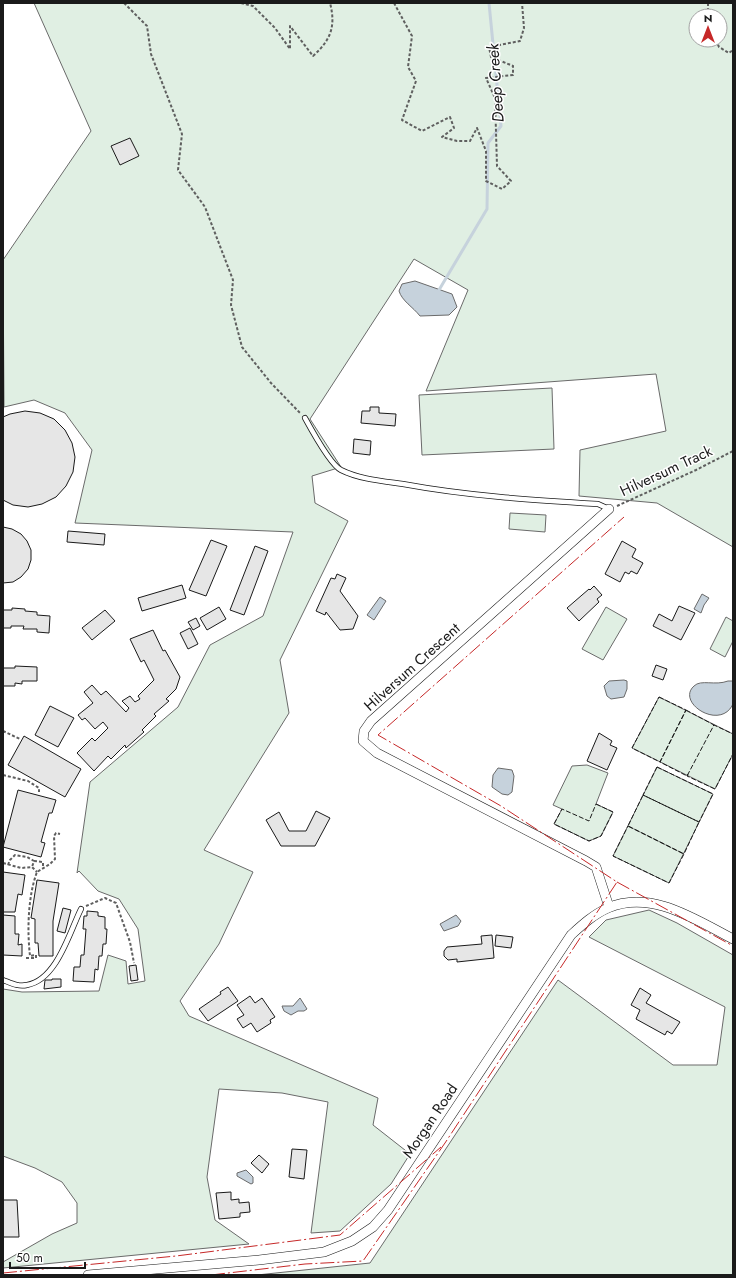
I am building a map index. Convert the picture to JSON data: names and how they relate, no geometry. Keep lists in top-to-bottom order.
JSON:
{
  "streets": {
    "street": ["Hilversum Crescent", "Morgan Road"],
    "path": ["Hilversum Track"]
  },
  "crossings": [
    ["Hilversum Track", "Hilversum Crescent"],
    ["Hilversum Crescent", "Morgan Road"]
  ],
  "water": ["Deep Creek"],
  "scale_bar": "50 m",
  "north": "top"
}
